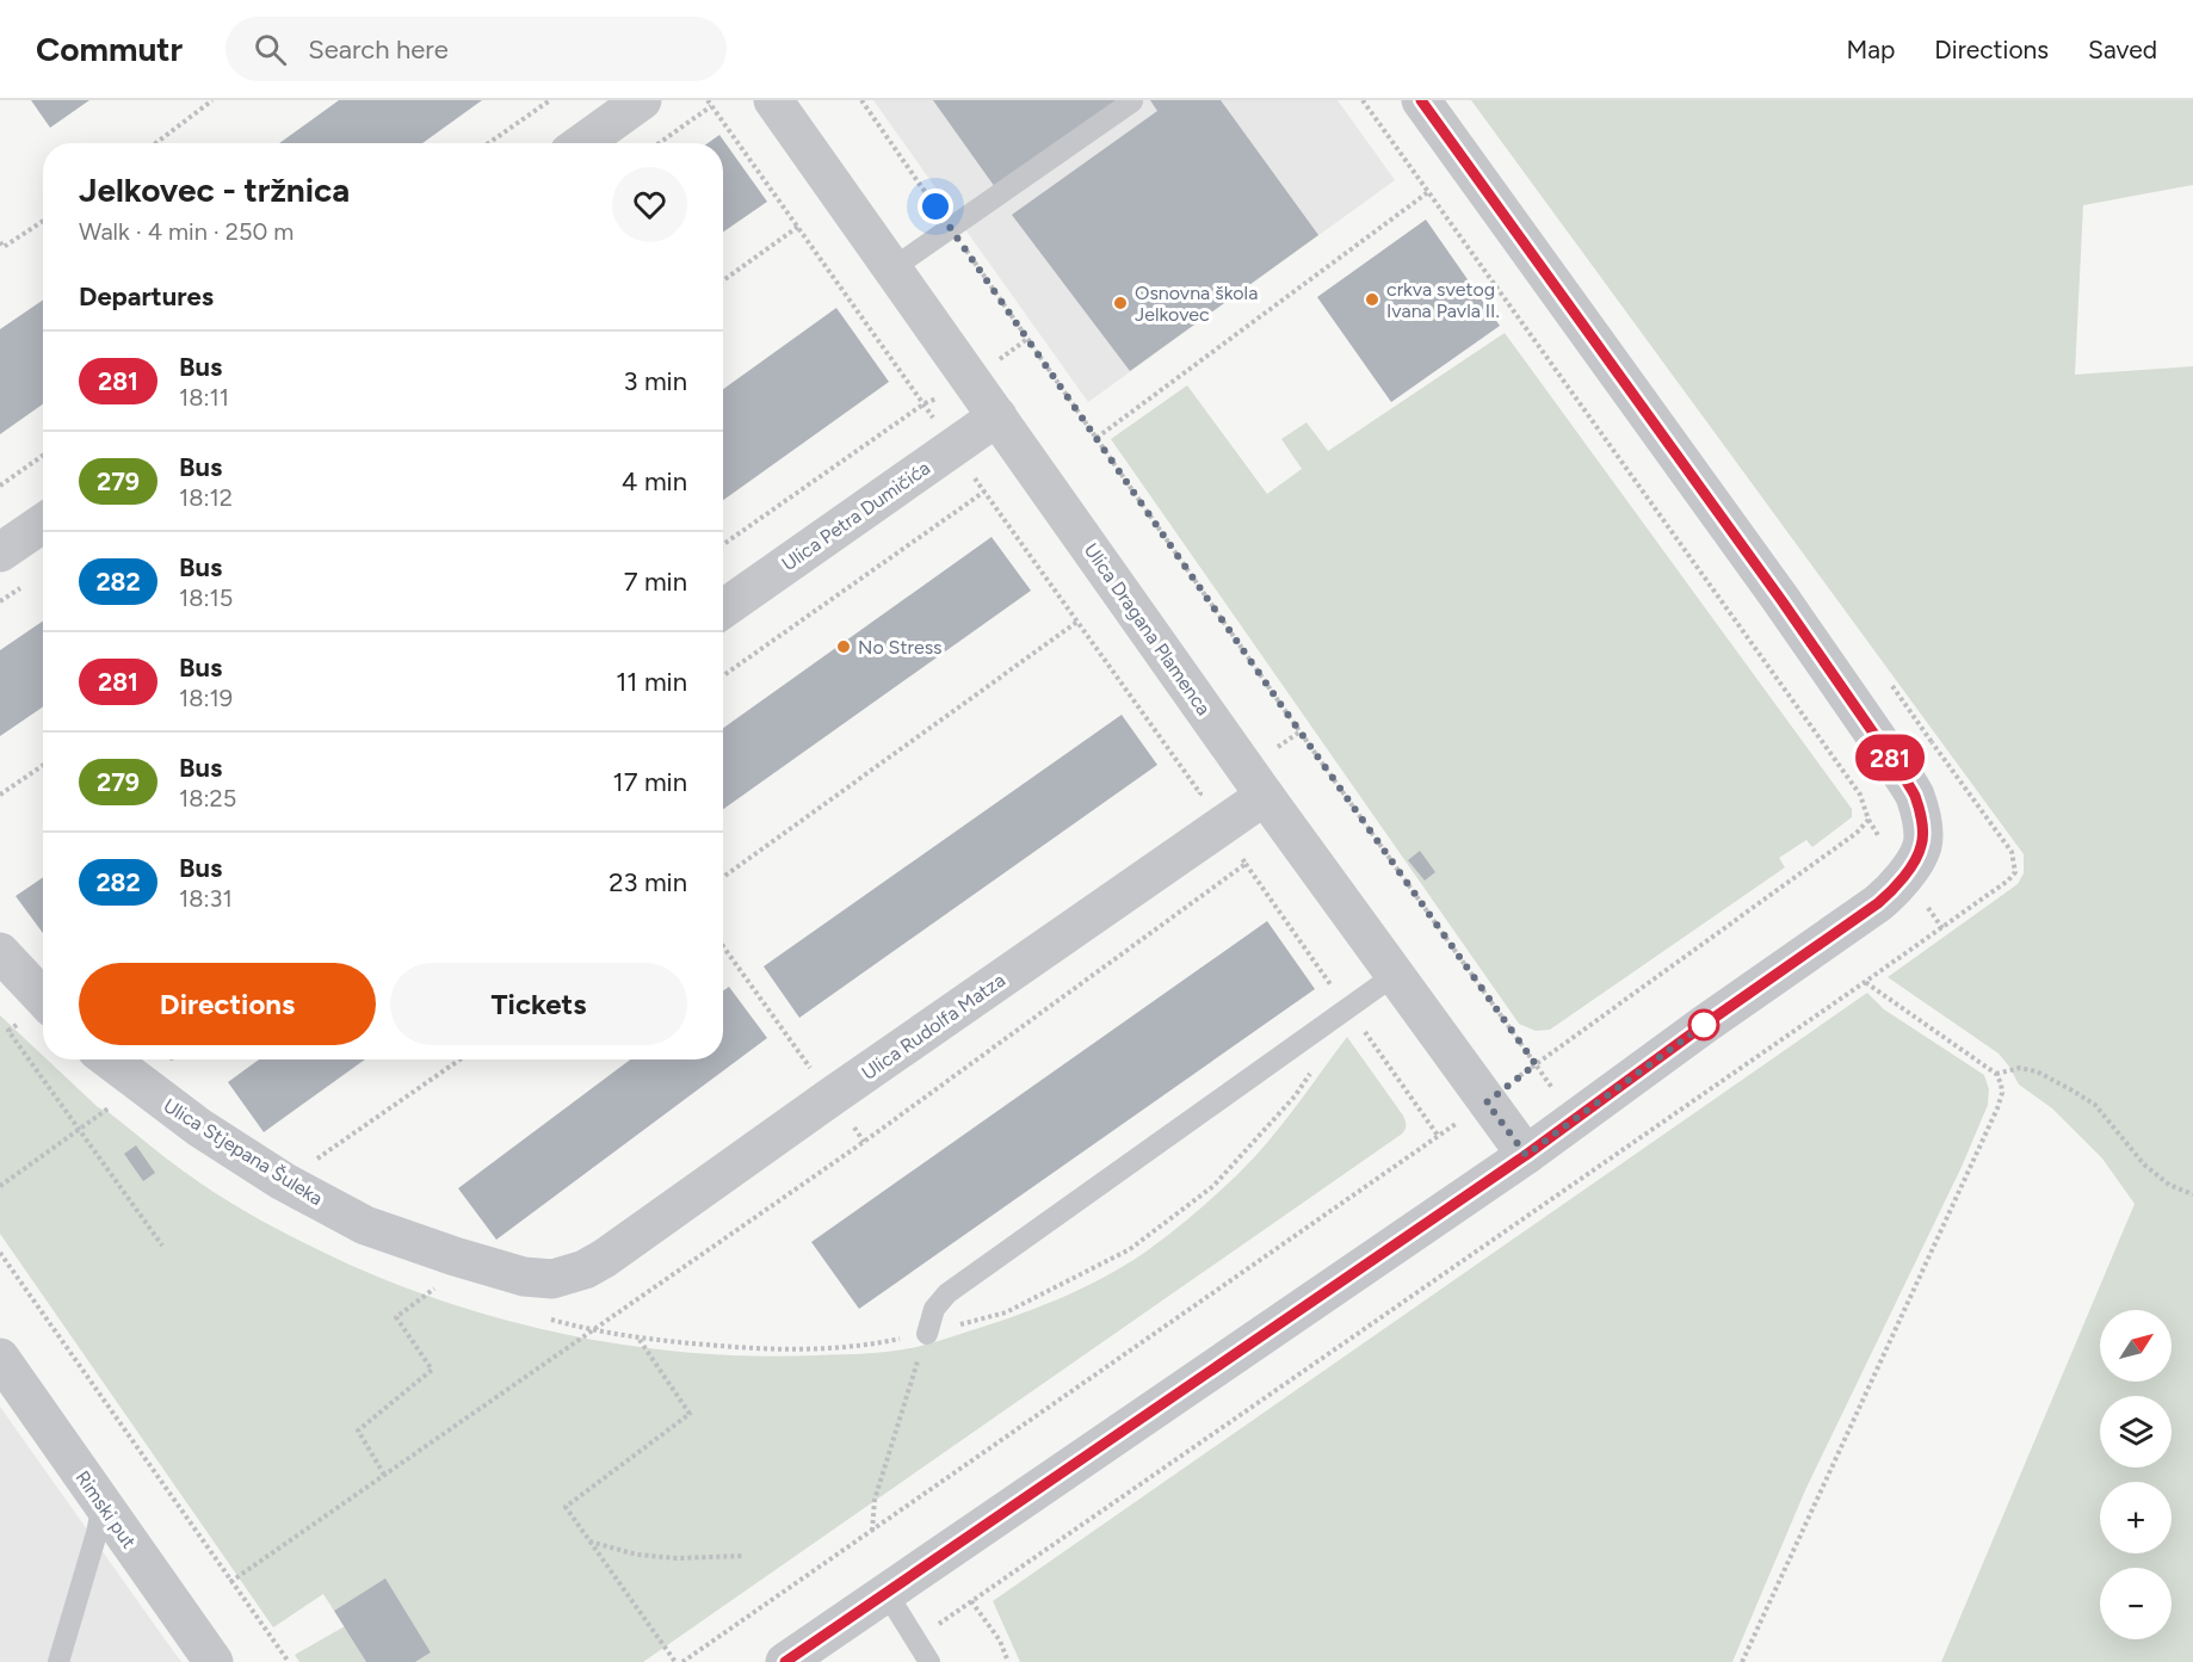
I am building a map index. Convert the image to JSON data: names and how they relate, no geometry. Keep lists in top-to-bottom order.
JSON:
{
  "streets": {
    "street": [
      "Ulica Petra Dumičića",
      "Ulica Dragana Plamenca",
      "Ulica Rudolfa Matza",
      "Ulica Stjepana Šuleka",
      "Rimski put"
    ]
  },
  "crossings": [
    ["Ulica Petra Dumičića", "Ulica Dragana Plamenca"],
    ["Ulica Dragana Plamenca", "Ulica Rudolfa Matza"],
    ["Ulica Rudolfa Matza", "Ulica Stjepana Šuleka"]
  ],
  "places": ["crkva svetog Ivana Pavla II.", "Osnovna škola Jelkovec", "No Stress"],
  "lines": ["bus line 281"],
  "north": "top right",
  "page": {
    "header": "Commutr",
    "search": "Search here",
    "nav": ["Map", "Directions", "Saved"],
    "on_map": "281",
    "heading": [
      ["Jelkovec - tržnica", "Walk · 4 min · 250 m"],
      "Departures"
    ],
    "list": [
      {
        "mark": "281",
        "name": "Bus",
        "note": "18:11",
        "value": "3 min"
      },
      {
        "mark": "279",
        "name": "Bus",
        "note": "18:12",
        "value": "4 min"
      },
      {
        "mark": "282",
        "name": "Bus",
        "note": "18:15",
        "value": "7 min"
      },
      {
        "mark": "281",
        "name": "Bus",
        "note": "18:19",
        "value": "11 min"
      },
      {
        "mark": "279",
        "name": "Bus",
        "note": "18:25",
        "value": "17 min"
      },
      {
        "mark": "282",
        "name": "Bus",
        "note": "18:31",
        "value": "23 min"
      }
    ],
    "buttons": ["Directions", "Tickets"],
    "map_buttons": ["+", "−"]
  }
}
